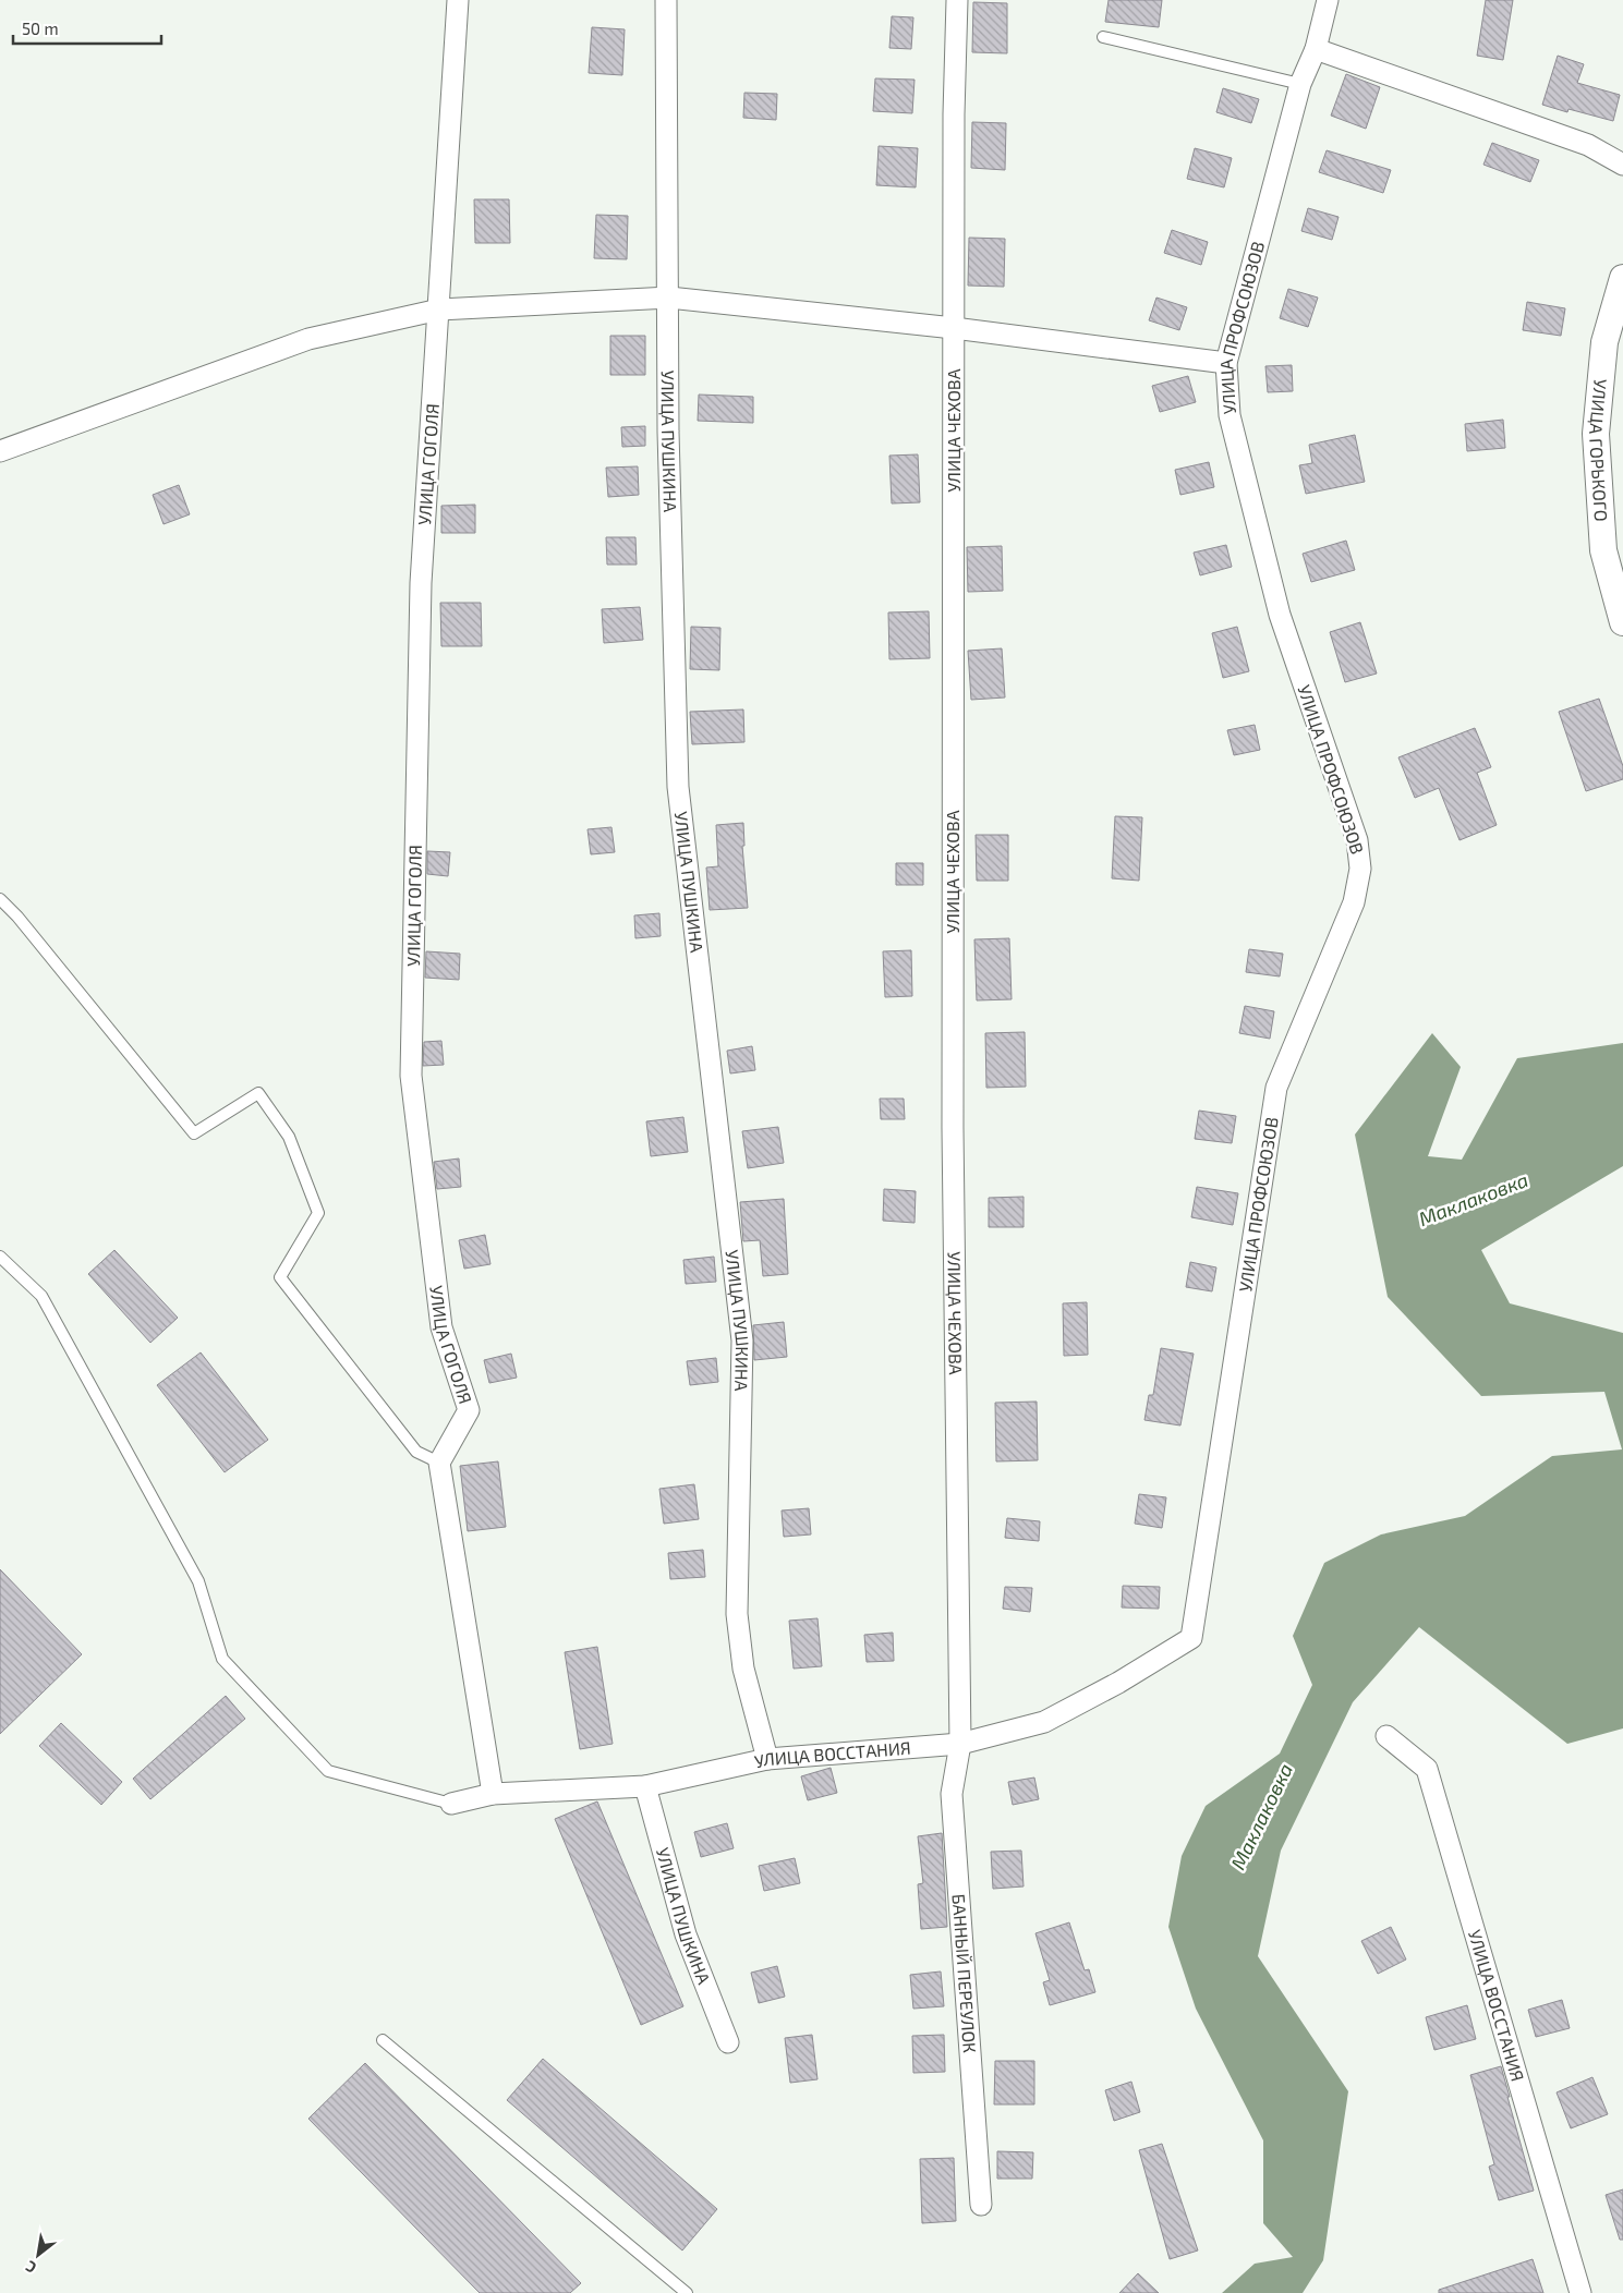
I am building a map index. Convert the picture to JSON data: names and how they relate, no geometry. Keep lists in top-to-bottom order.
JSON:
{
  "streets": {
    "street": [
      "УЛИЦА ПРОФСОЮЗОВ",
      "УЛИЦА ЧЕХОВА",
      "УЛИЦА ПУШКИНА",
      "УЛИЦА ГОРЬКОГО",
      "УЛИЦА ГОГОЛЯ",
      "УЛИЦА ВОССТАНИЯ",
      "БАННЫЙ ПЕРЕУЛОК"
    ]
  },
  "crossings": [
    ["УЛИЦА ПРОФСОЮЗОВ", "УЛИЦА ВОССТАНИЯ"],
    ["УЛИЦА ЧЕХОВА", "УЛИЦА ВОССТАНИЯ"],
    ["УЛИЦА ЧЕХОВА", "БАННЫЙ ПЕРЕУЛОК"],
    ["УЛИЦА ПУШКИНА", "УЛИЦА ВОССТАНИЯ"],
    ["УЛИЦА ВОССТАНИЯ", "БАННЫЙ ПЕРЕУЛОК"]
  ],
  "water": ["Маклаковка"],
  "scale_bar": "50 m",
  "north": "bottom left"
}
